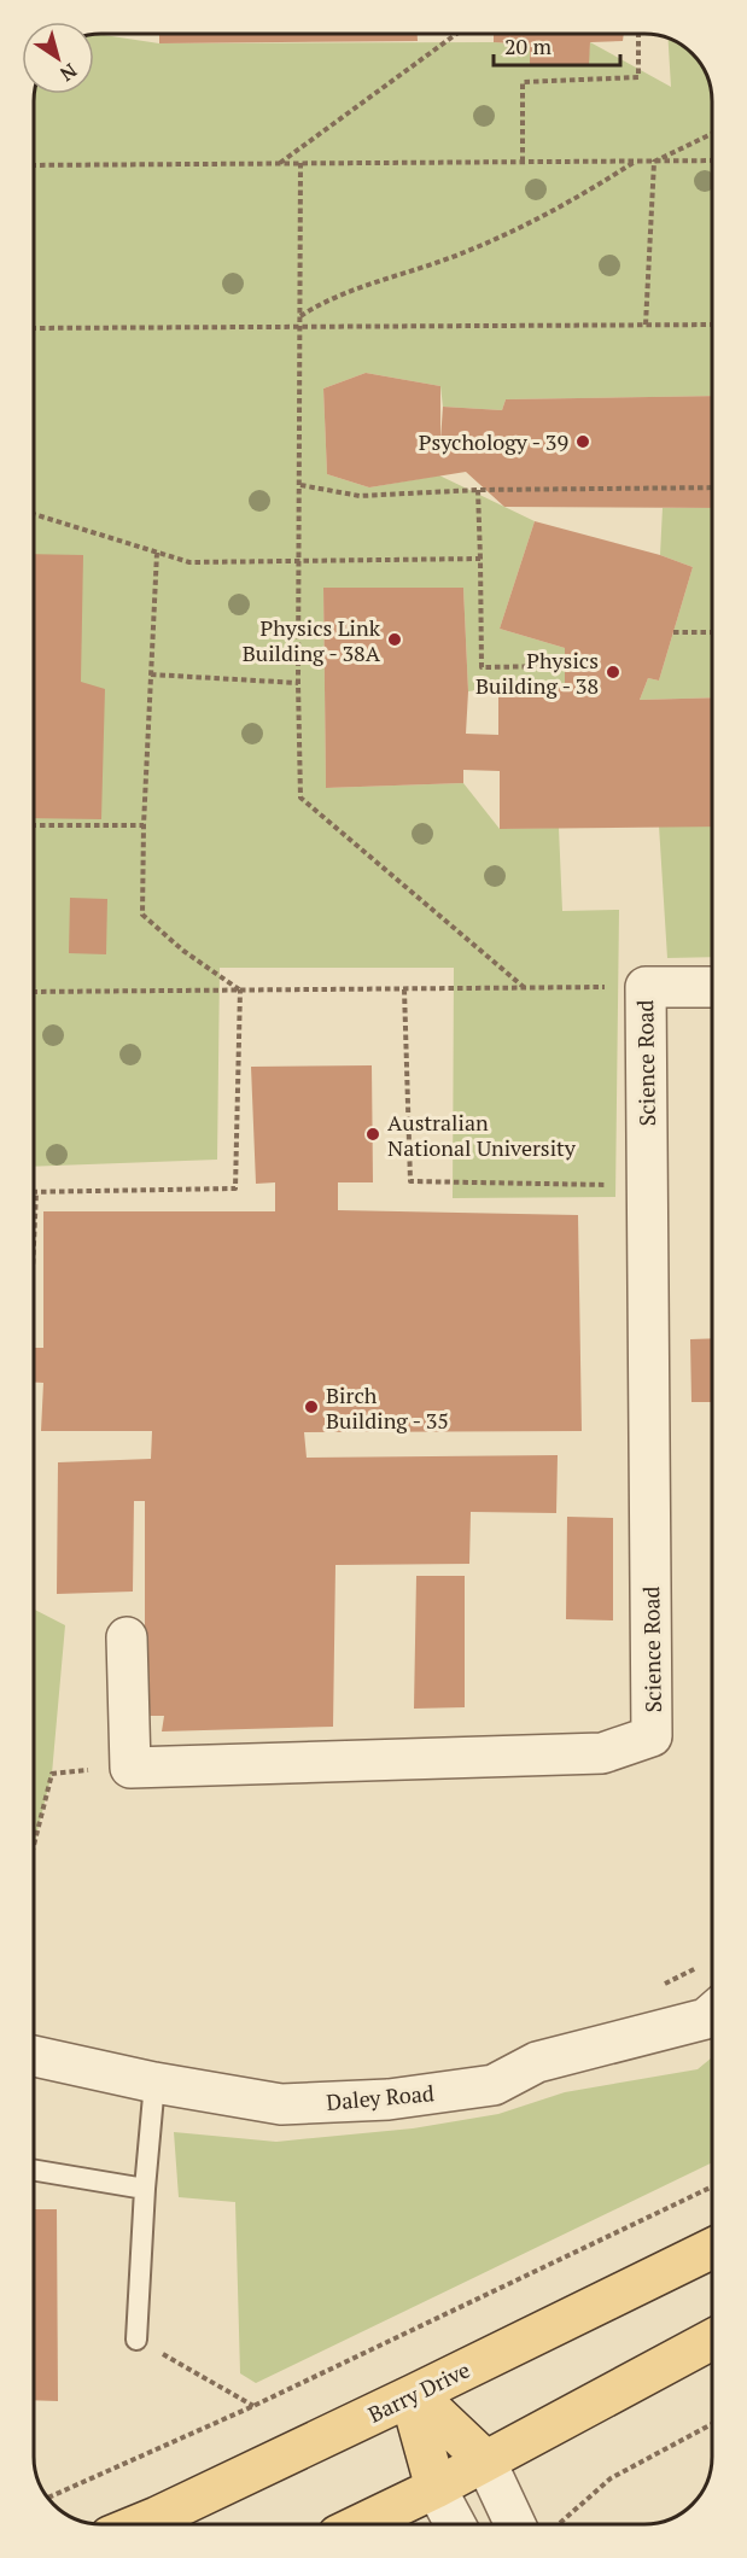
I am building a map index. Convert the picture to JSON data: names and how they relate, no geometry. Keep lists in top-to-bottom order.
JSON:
{
  "streets": {
    "main road": ["Barry Drive"],
    "street": ["Science Road", "Daley Road"]
  },
  "places": [
    "Psychology - 39",
    "Physics Link Building - 38A",
    "Physics Building - 38",
    "Australian National University",
    "Birch Building - 35"
  ],
  "scale_bar": "20 m",
  "north": "bottom right"
}
